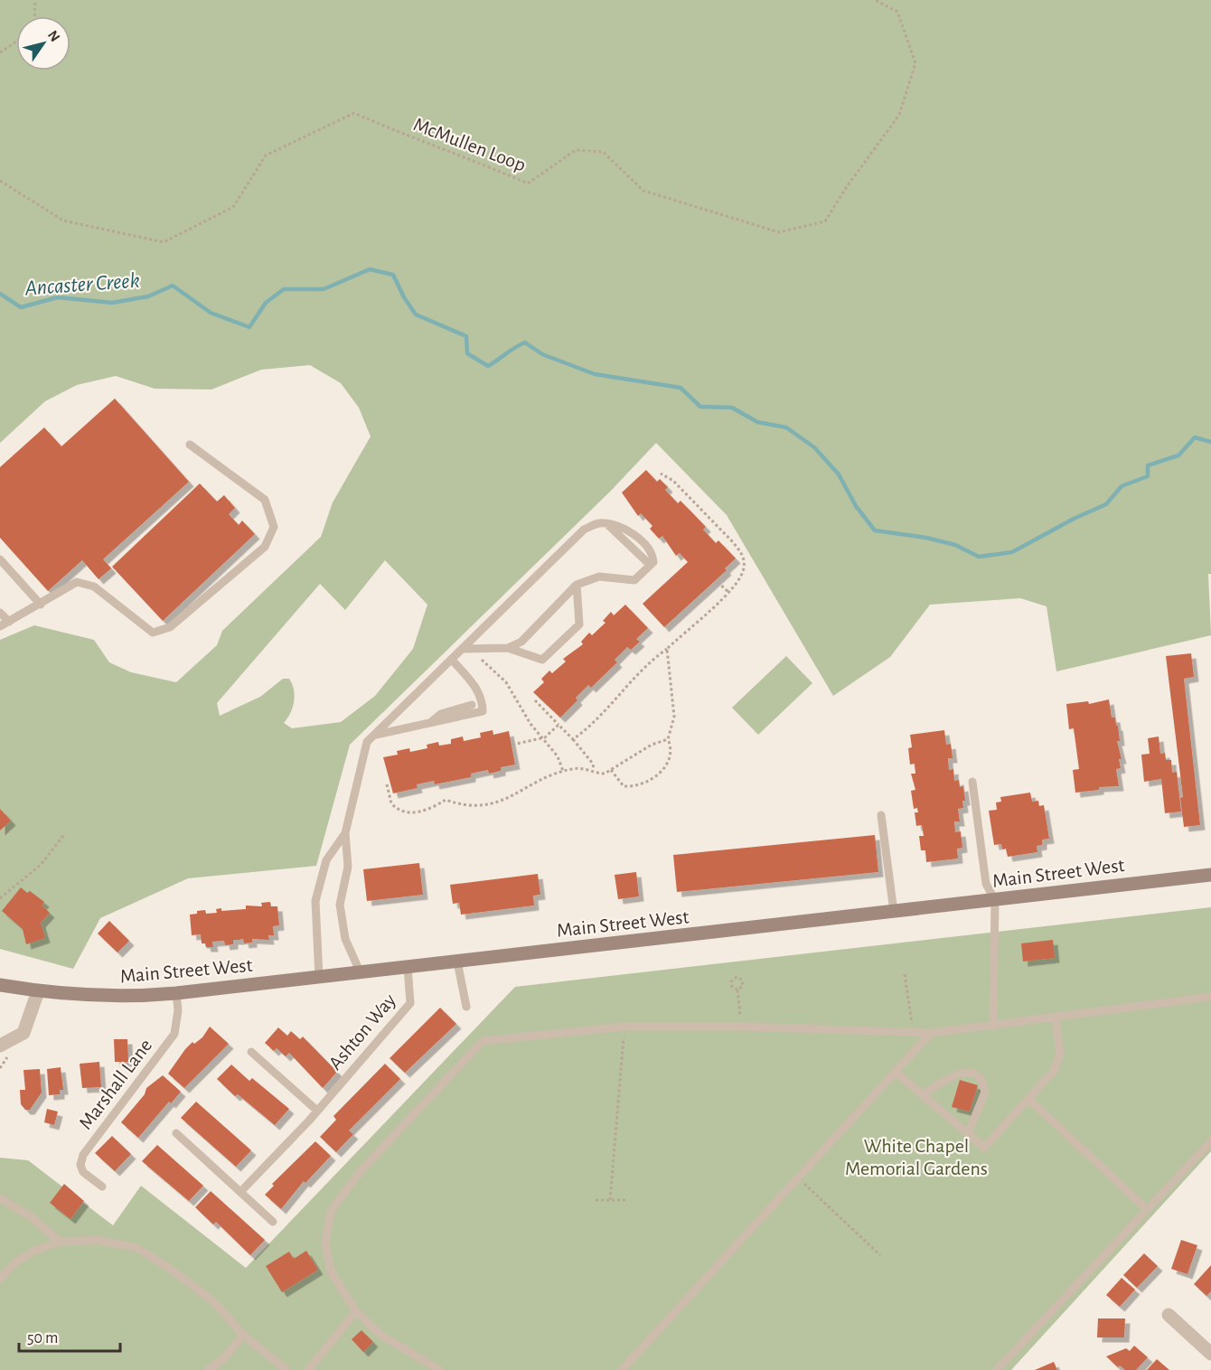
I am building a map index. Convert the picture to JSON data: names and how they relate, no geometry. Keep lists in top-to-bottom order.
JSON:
{
  "streets": {
    "main road": ["Main Street West"],
    "lane": ["Ashton Way", "Marshall Lane"],
    "path": ["McMullen Loop"]
  },
  "crossings": [
    ["Main Street West", "Ashton Way"],
    ["Main Street West", "Marshall Lane"]
  ],
  "water": ["Ancaster Creek"],
  "parks": ["White Chapel Memorial Gardens"],
  "scale_bar": "50 m",
  "north": "top right"
}
